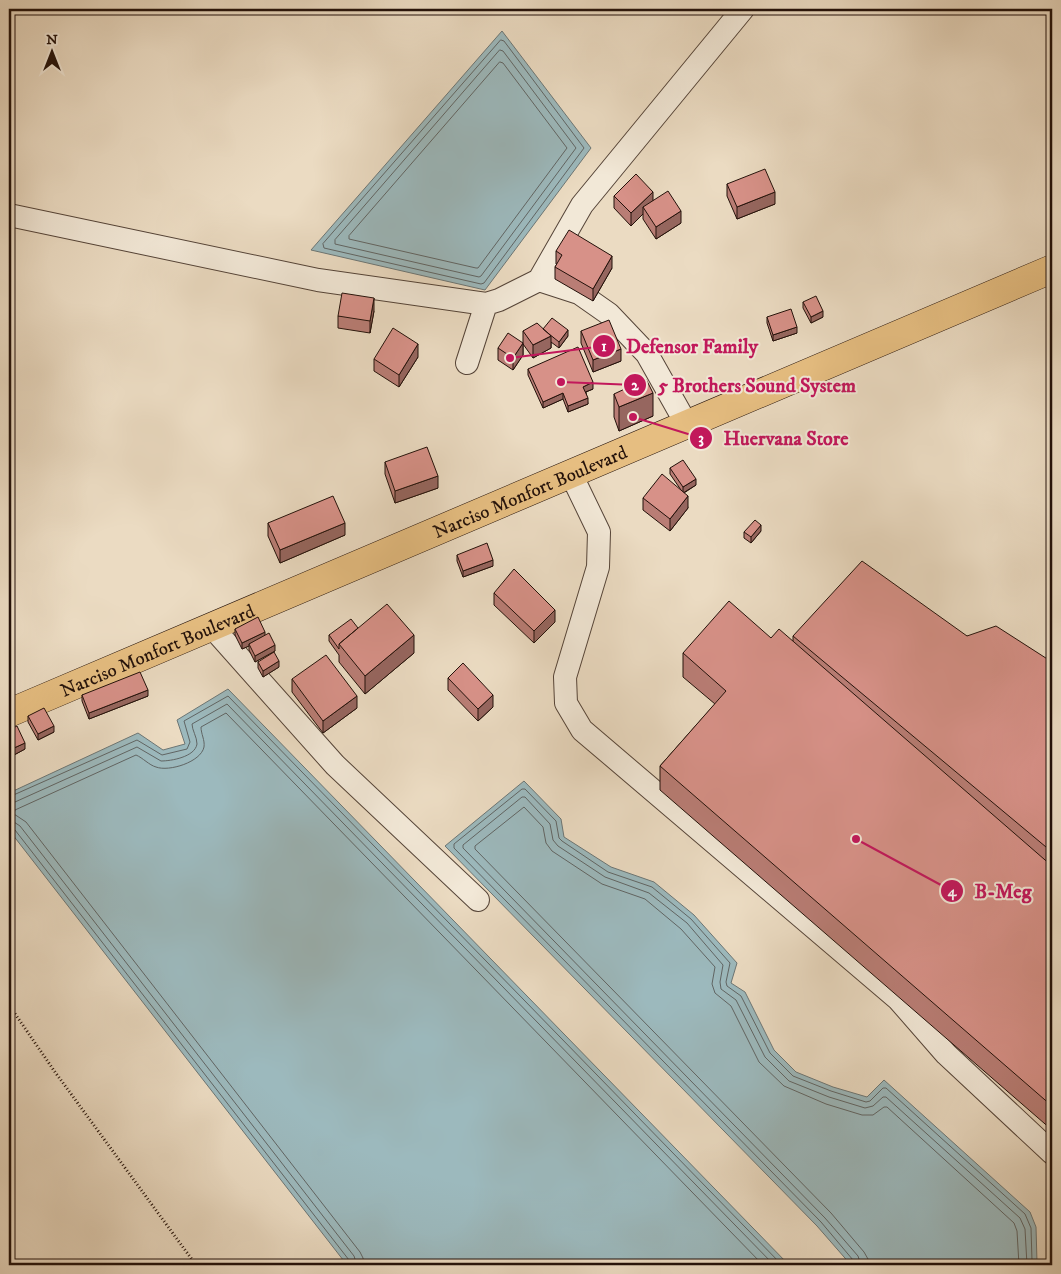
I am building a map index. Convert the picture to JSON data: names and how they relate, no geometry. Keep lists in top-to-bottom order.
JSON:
{
  "streets": {
    "main road": ["Narciso Monfort Boulevard"]
  },
  "places": [
    "Defensor Family",
    "5 Brothers Sound System",
    "Huervana Store",
    "B-Meg"
  ],
  "north": "top"
}
